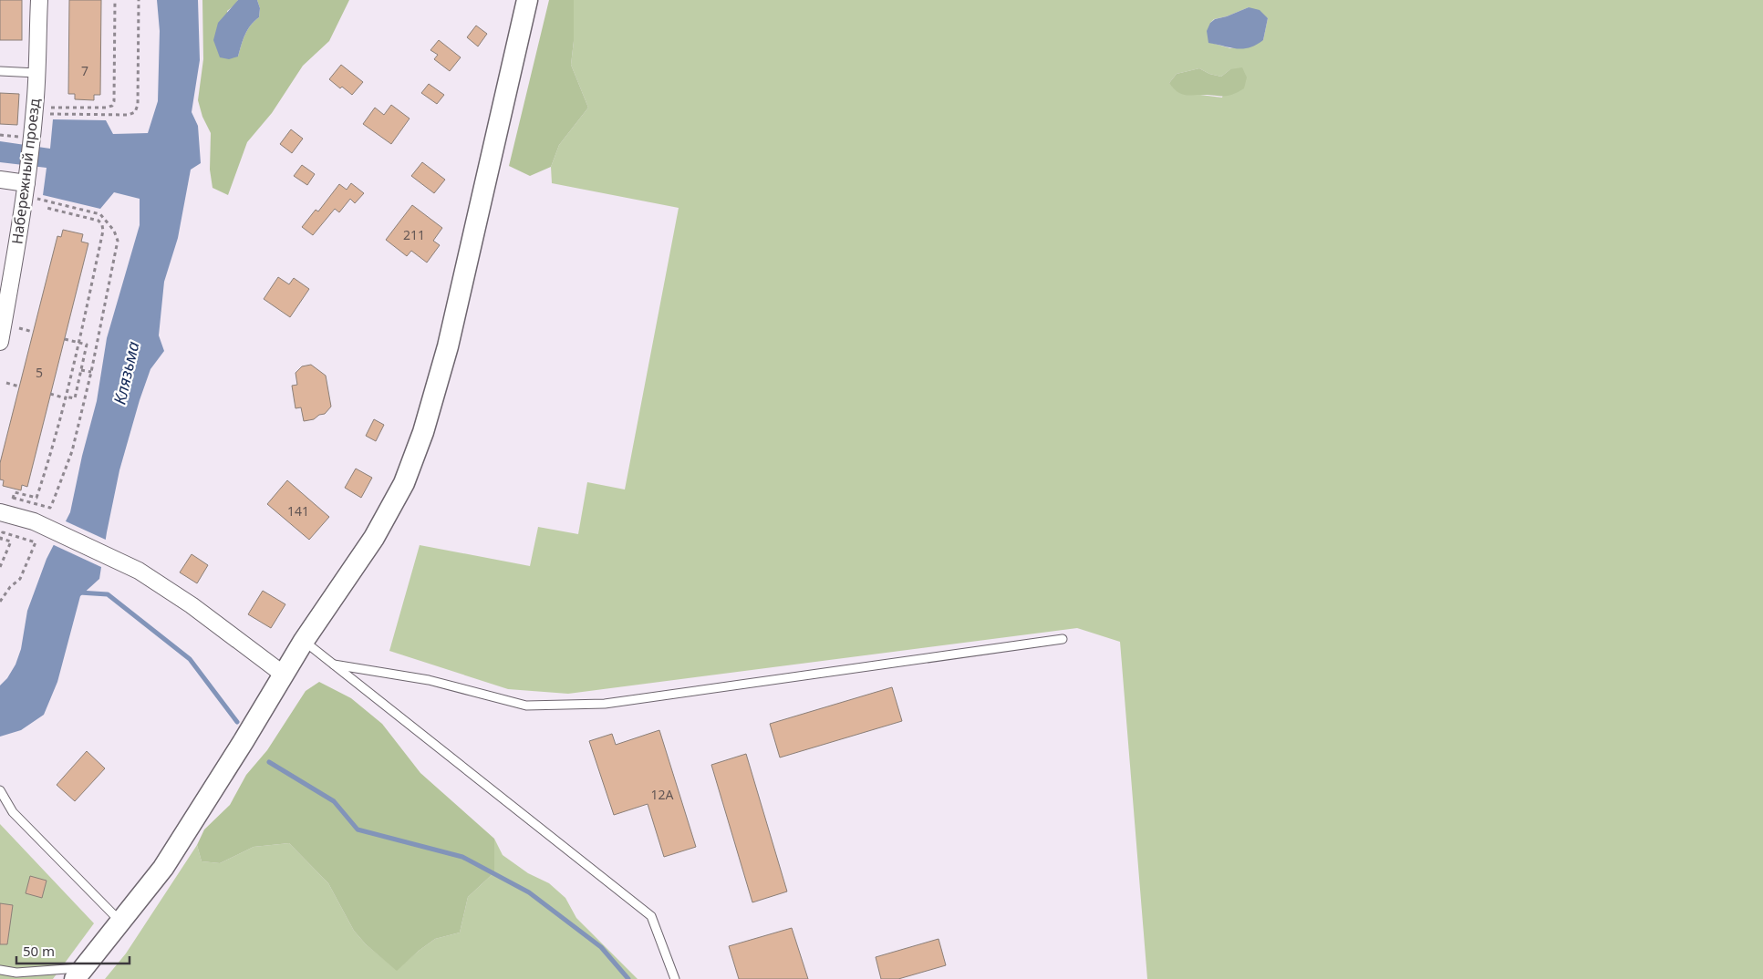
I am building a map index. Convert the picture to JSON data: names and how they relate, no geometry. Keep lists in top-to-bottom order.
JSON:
{
  "streets": {
    "street": ["Набережный проезд"]
  },
  "water": ["Клязьма"],
  "house_numbers": [
    "7",
    "211",
    "5",
    "141",
    "12А"
  ],
  "scale_bar": "50 m"
}
